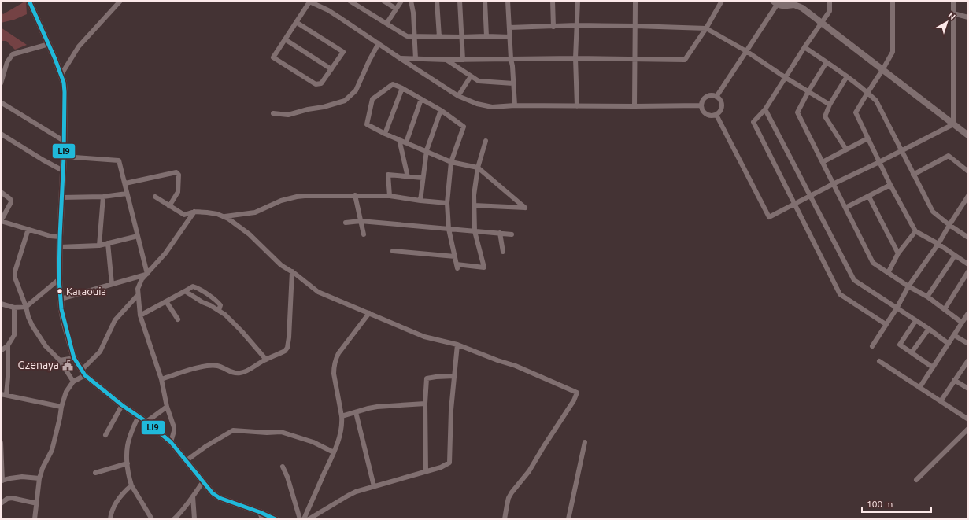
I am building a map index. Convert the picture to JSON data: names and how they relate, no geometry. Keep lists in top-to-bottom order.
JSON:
{
  "places": {
    "other": ["Karaouia"],
    "public building": ["Gzenaya"]
  },
  "lines": ["transit line LI9"],
  "scale_bar": "100 m",
  "north": "top right"
}
